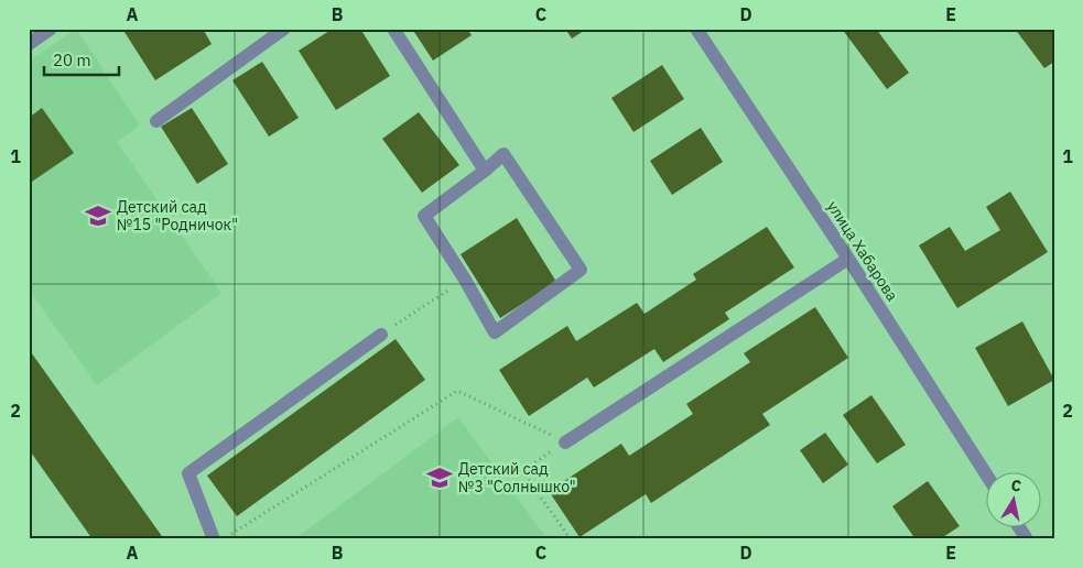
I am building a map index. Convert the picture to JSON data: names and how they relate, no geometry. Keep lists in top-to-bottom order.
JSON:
{
  "streets": {
    "street": ["улица Хабарова"]
  },
  "places": {
    "school or university": ["Детский сад №15 \"Родничок\"", "Детский сад №3 \"Солнышко\""]
  },
  "scale_bar": "20 m",
  "north": "top",
  "grid": {
    "columns": [
      "A",
      "B",
      "C",
      "D",
      "E"
    ],
    "rows": ["1", "2"]
  }
}
